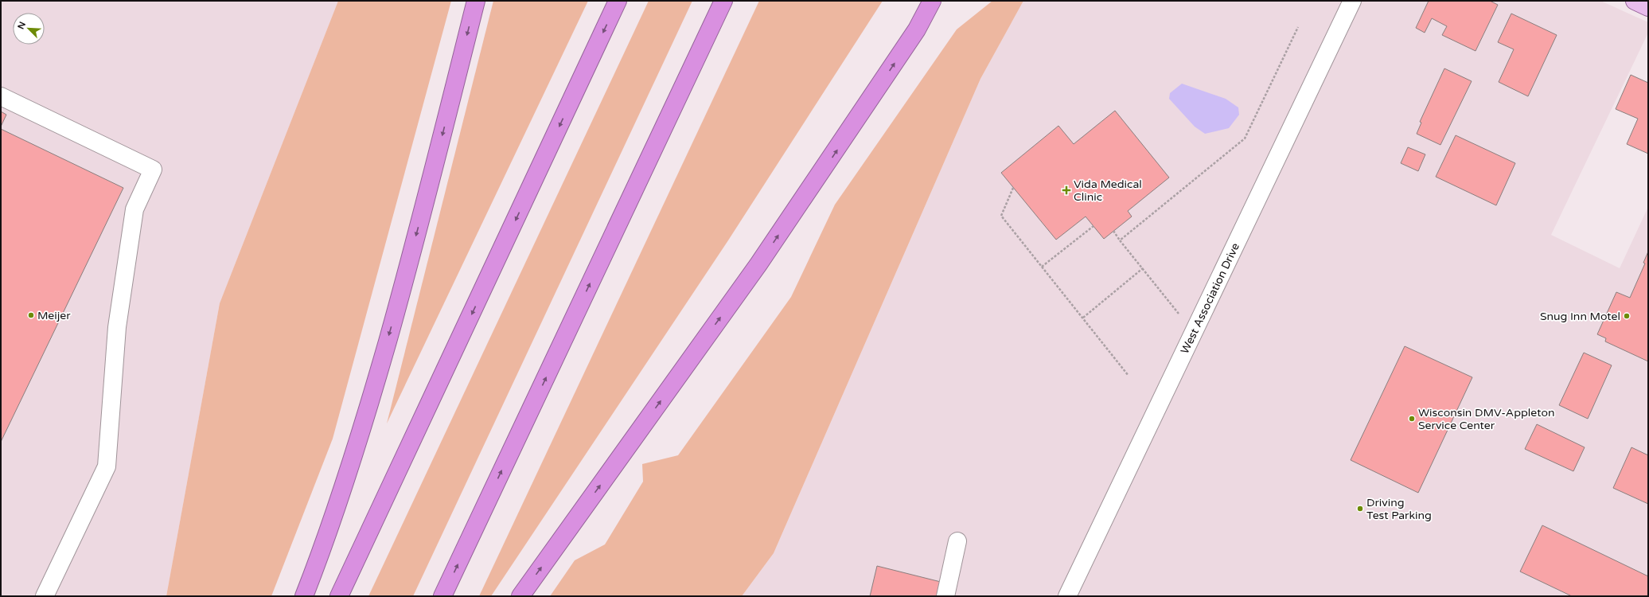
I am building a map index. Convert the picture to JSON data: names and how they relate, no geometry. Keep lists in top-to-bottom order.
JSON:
{
  "streets": {
    "street": ["West Association Drive"]
  },
  "places": {
    "health": ["Vida Medical Clinic"],
    "other": [
      "Meijer",
      "Snug Inn Motel",
      "Wisconsin DMV-Appleton Service Center",
      "Driving Test Parking"
    ]
  },
  "north": "top left"
}
